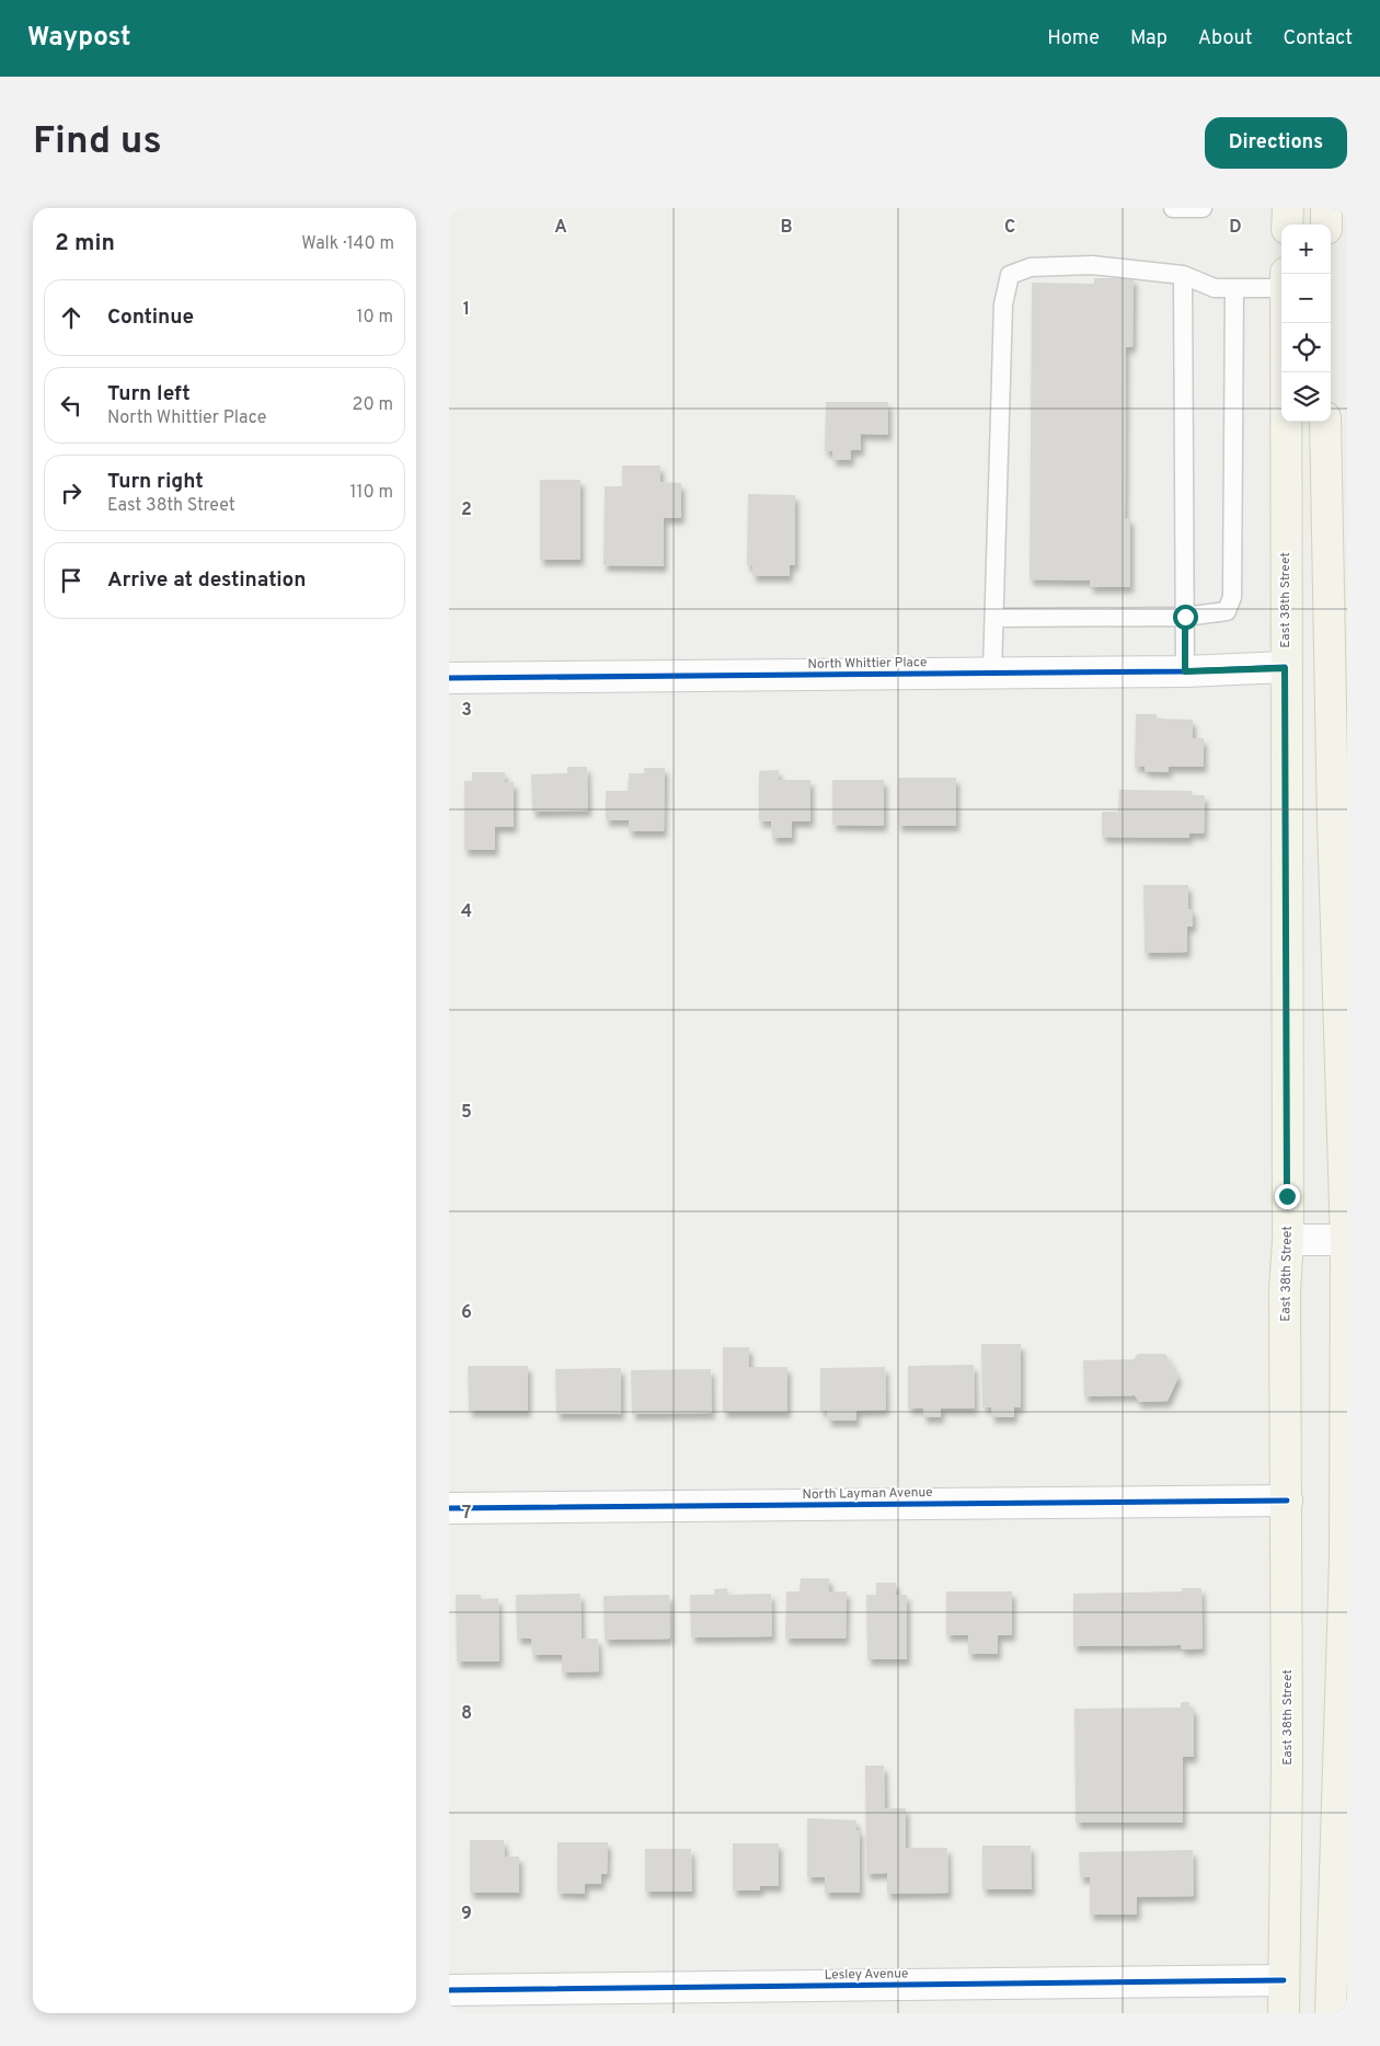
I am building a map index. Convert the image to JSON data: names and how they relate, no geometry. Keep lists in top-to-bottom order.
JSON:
{
  "streets": {
    "main road": ["East 38th Street"],
    "street": ["North Whittier Place", "North Layman Avenue", "Lesley Avenue"]
  },
  "crossings": [
    ["East 38th Street", "North Whittier Place"],
    ["East 38th Street", "North Layman Avenue"],
    ["East 38th Street", "Lesley Avenue"]
  ],
  "page": {
    "header": "Waypost",
    "nav": [
      "Home",
      "Map",
      "About",
      "Contact"
    ],
    "buttons": "Directions",
    "title": "Find us",
    "heading": ["2 min", "Walk · 140 m"],
    "map_buttons": ["+", "−"],
    "list": [
      ["Continue", "10 m"],
      ["Turn left", "North Whittier Place", "20 m"],
      ["Turn right", "East 38th Street", "110 m"],
      "Arrive at destination"
    ]
  },
  "grid": {
    "columns": [
      "A",
      "B",
      "C",
      "D"
    ],
    "rows": [
      "1",
      "2",
      "3",
      "4",
      "5",
      "6",
      "7",
      "8",
      "9"
    ]
  }
}
